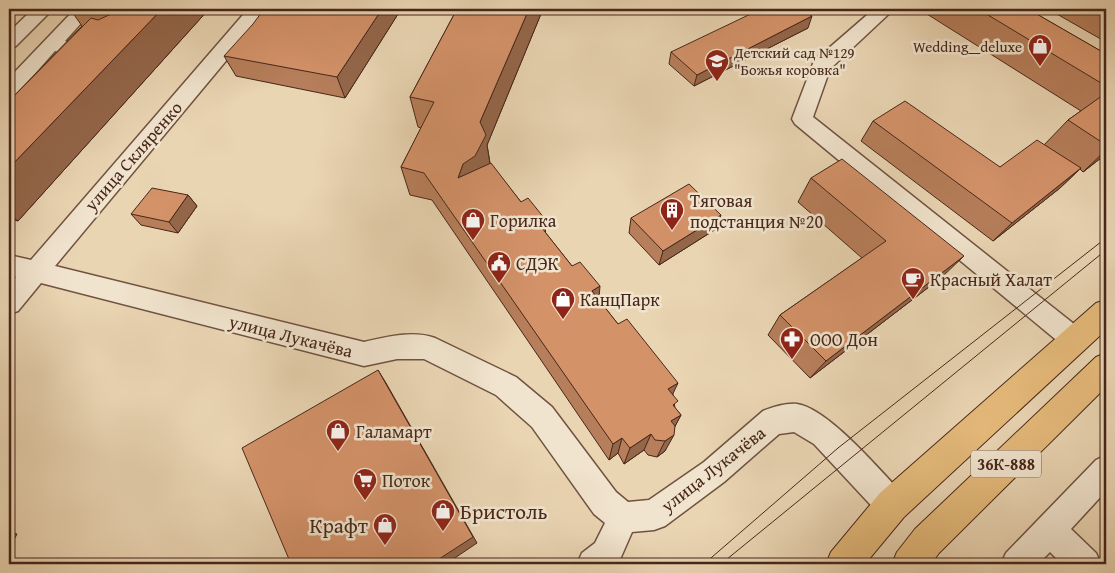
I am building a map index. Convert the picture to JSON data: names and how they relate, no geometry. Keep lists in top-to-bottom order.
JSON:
{
  "streets": {
    "main road": ["36К-888"],
    "street": ["улица Скляренко", "улица Лукачёва"]
  },
  "crossings": [
    ["улица Скляренко", "улица Лукачёва"]
  ],
  "places": {
    "shop": [
      "Wedding__deluxe",
      "Горилка",
      "КанцПарк",
      "Галамарт",
      "Бристоль",
      "Крафт"
    ],
    "school or university": ["Детский сад №129 \"Божья коровка\""],
    "building": ["Тяговая подстанция №20"],
    "public building": ["СДЭК"],
    "cafe": ["Красный Халат"],
    "pharmacy": ["ООО Дон"],
    "supermarket": ["Поток"]
  }
}
